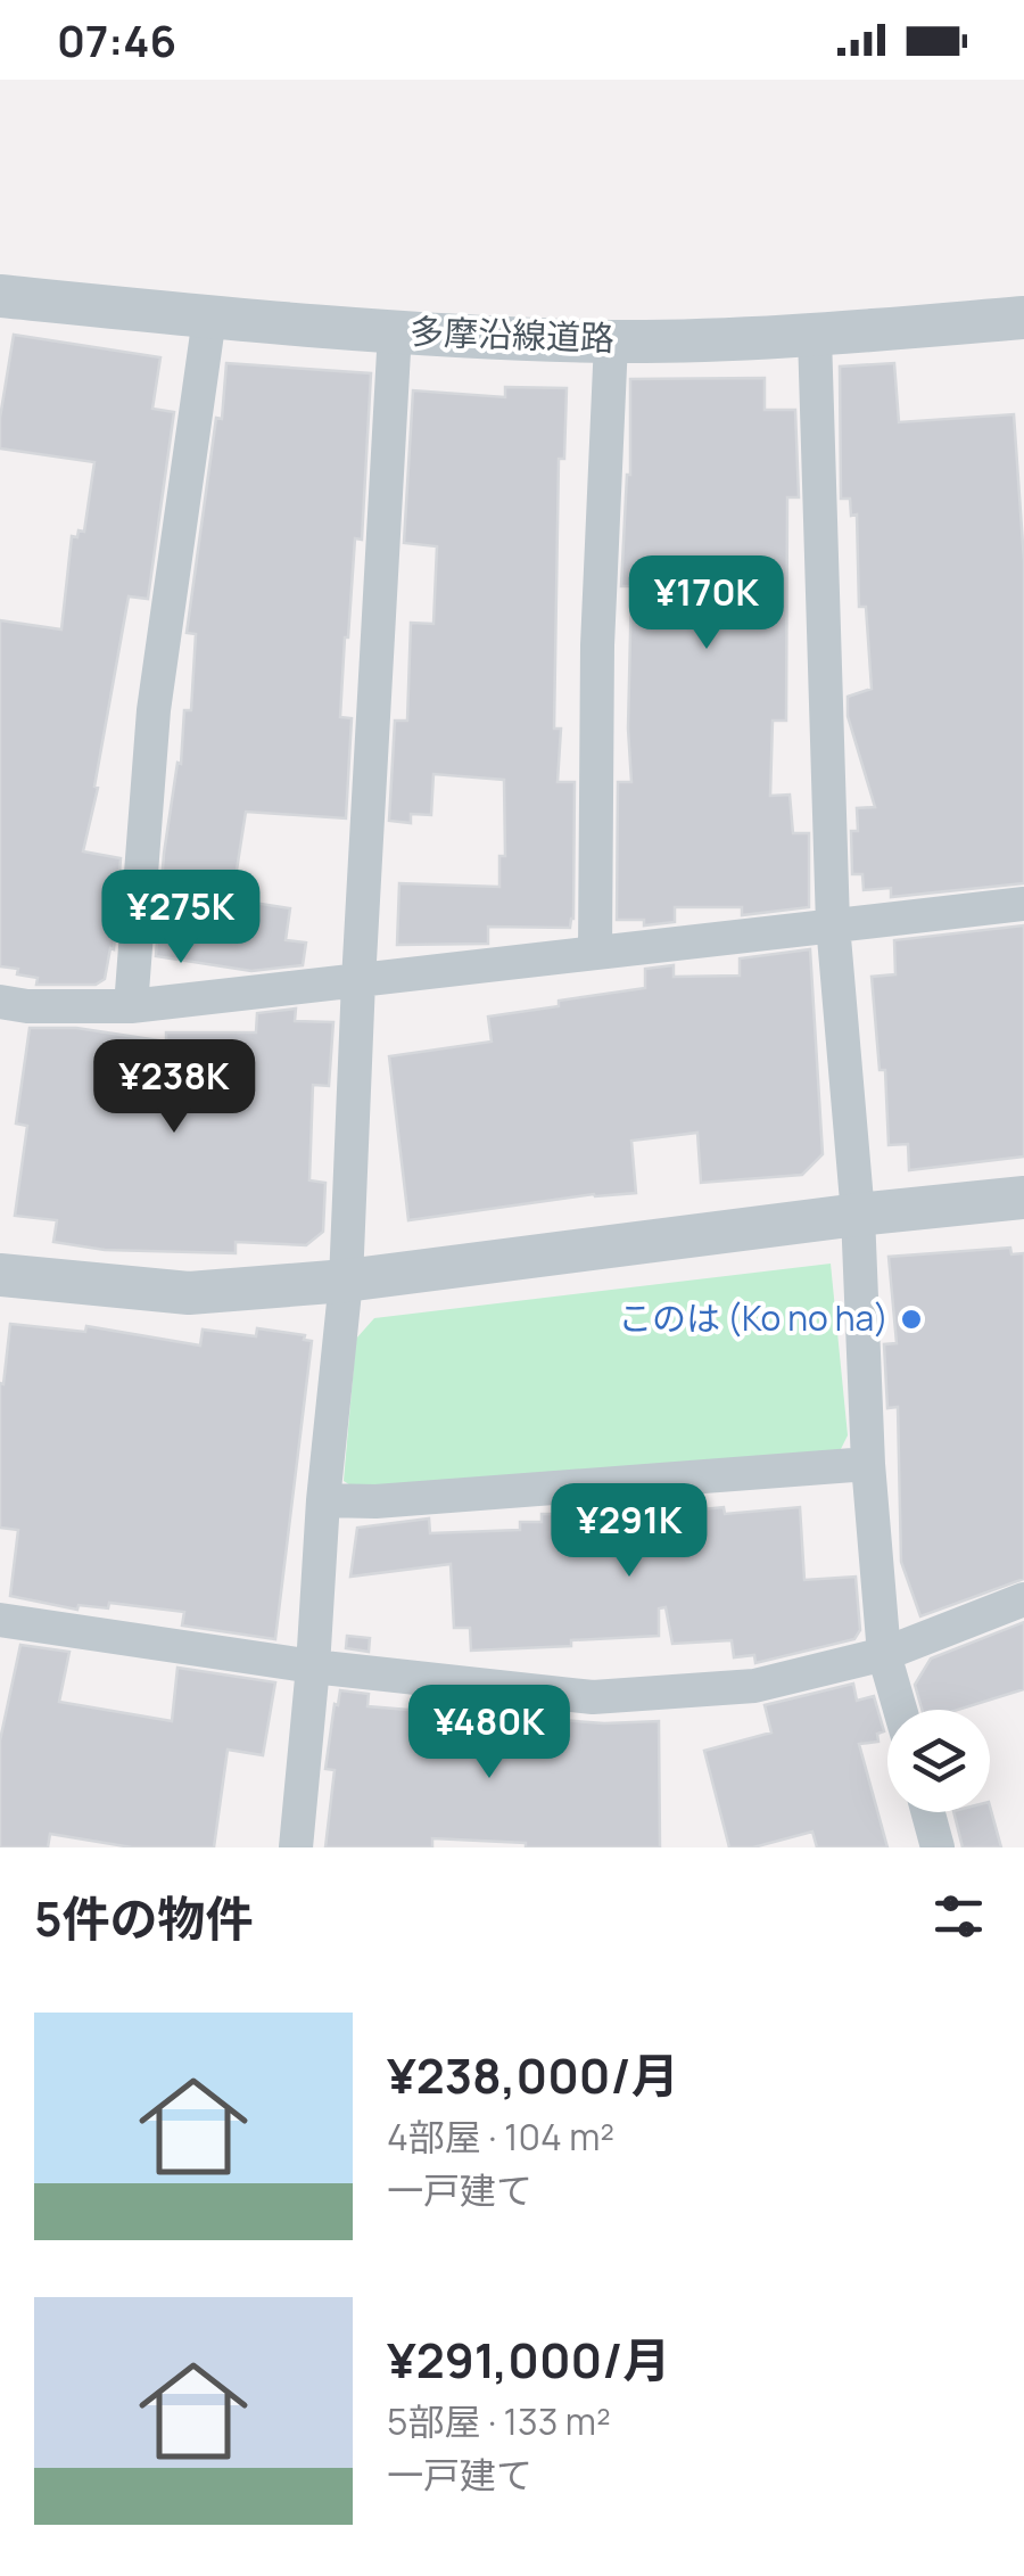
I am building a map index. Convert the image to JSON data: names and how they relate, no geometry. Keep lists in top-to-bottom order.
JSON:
{
  "streets": {
    "street": ["多摩沿線道路"]
  },
  "places": ["このは (Ko no ha)"],
  "page": {
    "status": "07:46",
    "price": [
      "¥170K",
      "¥275K",
      "¥238K",
      "¥291K",
      "¥480K"
    ],
    "heading": "5件の物件",
    "list": [
      {
        "name": "¥238,000/月",
        "note": "4部屋 · 104 m² · 一戸建て"
      },
      {
        "name": "¥291,000/月",
        "note": "5部屋 · 133 m² · 一戸建て"
      }
    ]
  }
}
